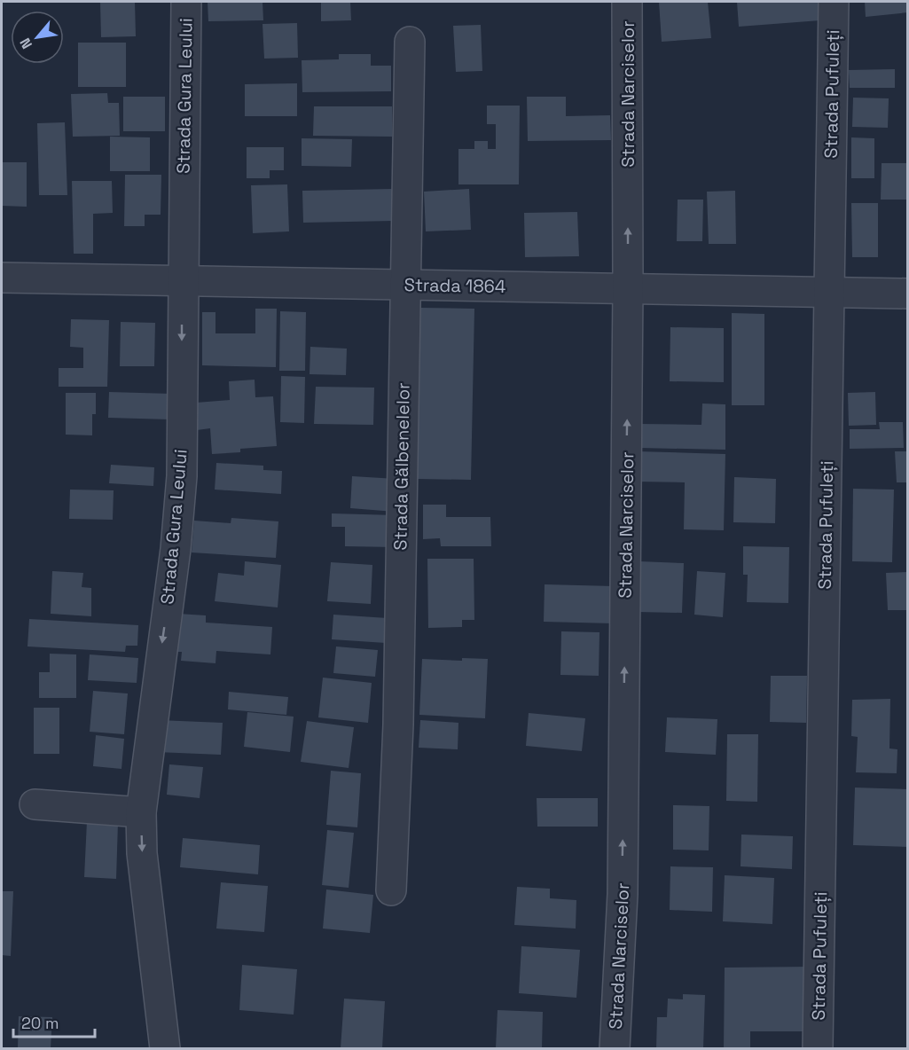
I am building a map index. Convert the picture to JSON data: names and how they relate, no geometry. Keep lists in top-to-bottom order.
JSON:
{
  "streets": {
    "street": [
      "Strada Narciselor",
      "Strada Pufuleți",
      "Strada Gura Leului",
      "Strada 1864",
      "Strada Gălbenelelor"
    ]
  },
  "crossings": [
    ["Strada Narciselor", "Strada 1864"],
    ["Strada Pufuleți", "Strada 1864"],
    ["Strada Gura Leului", "Strada 1864"],
    ["Strada 1864", "Strada Gălbenelelor"]
  ],
  "one_way": ["Strada Narciselor", "Strada Gura Leului"],
  "scale_bar": "20 m",
  "north": "bottom left"
}
